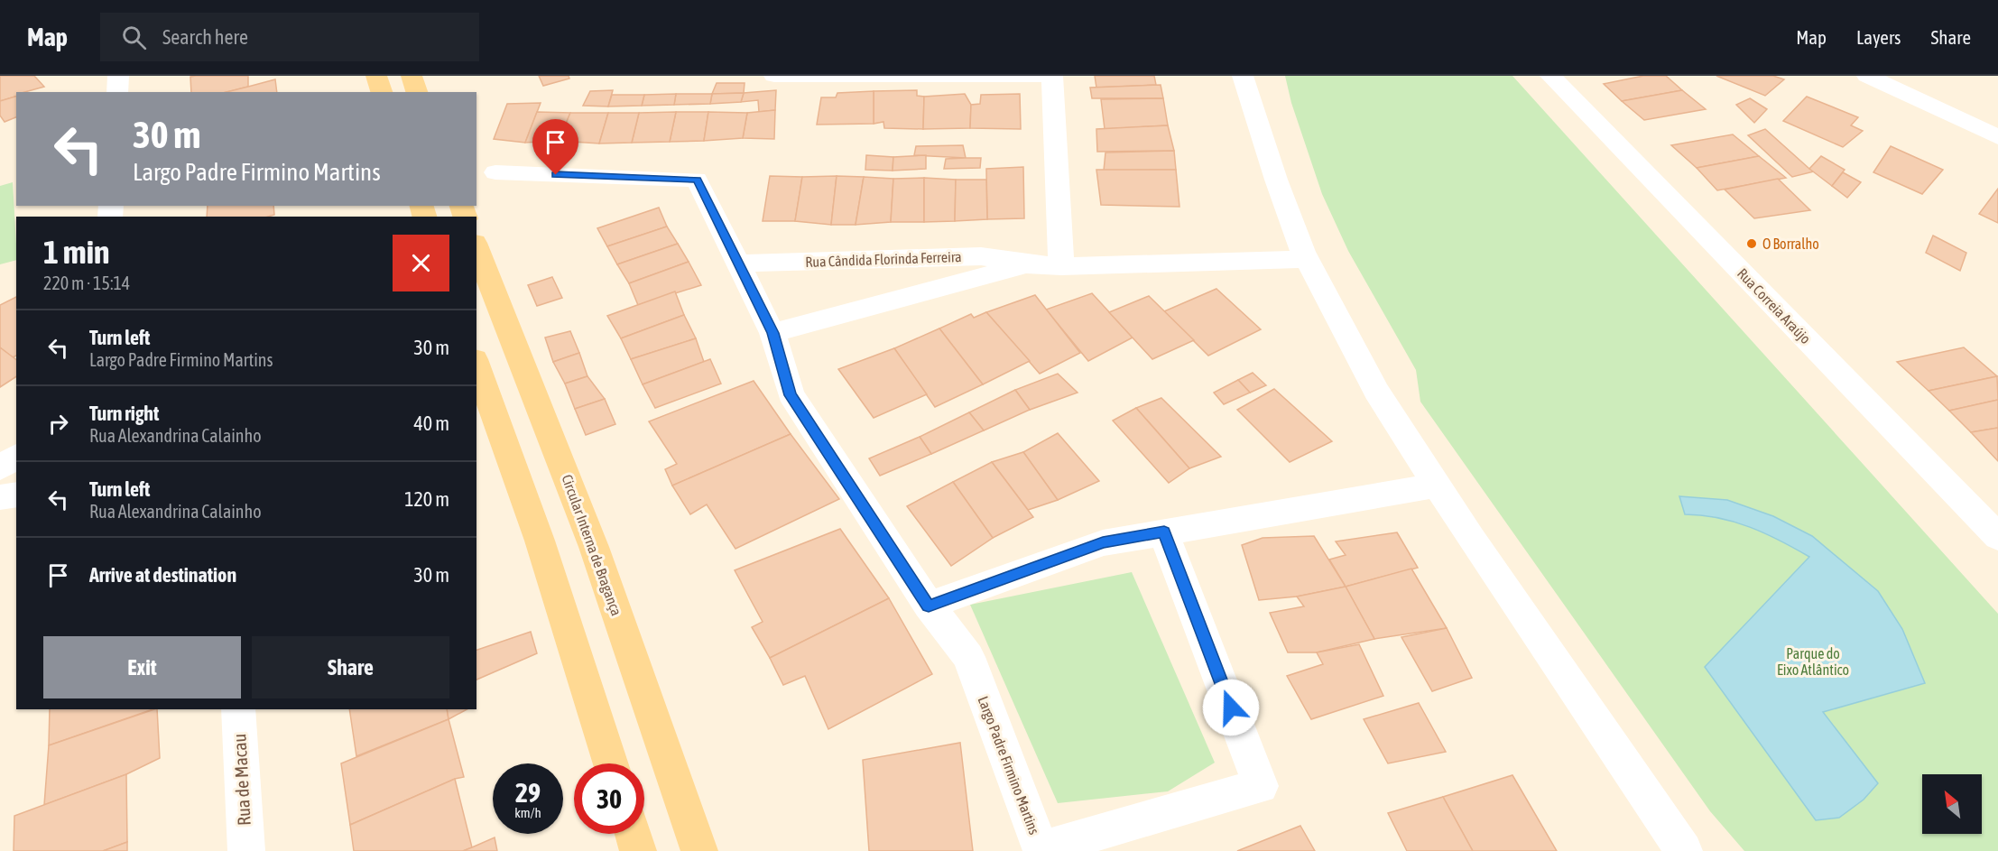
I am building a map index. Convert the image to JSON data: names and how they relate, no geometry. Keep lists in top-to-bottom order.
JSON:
{
  "streets": {
    "main road": ["Circular Interna de Bragança"],
    "street": [
      "Rua Cândida Florinda Ferreira",
      "Rua Correia Araújo",
      "Largo Padre Firmino Martins",
      "Rua de Macau"
    ]
  },
  "crossings": [
    ["Rua Cândida Florinda Ferreira", "Largo Padre Firmino Martins"]
  ],
  "parks": ["Parque do Eixo Atlântico"],
  "places": ["O Borralho"],
  "north": "top left",
  "page": {
    "header": "Map",
    "search": "Search here",
    "nav": ["Map", "Layers", "Share"],
    "turn": ["30 m", "Largo Padre Firmino Martins"],
    "heading": ["1 min", "220 m · 15:14"],
    "list": [
      {
        "name": "Turn left",
        "note": "Largo Padre Firmino Martins",
        "value": "30 m"
      },
      {
        "name": "Turn right",
        "note": "Rua Alexandrina Calainho",
        "value": "40 m"
      },
      {
        "name": "Turn left",
        "note": "Rua Alexandrina Calainho",
        "value": "120 m"
      },
      {
        "name": "Arrive at destination",
        "value": "30 m"
      }
    ],
    "buttons": ["Exit", "Share"],
    "speed": "29 km/h",
    "limit": "30"
  }
}
